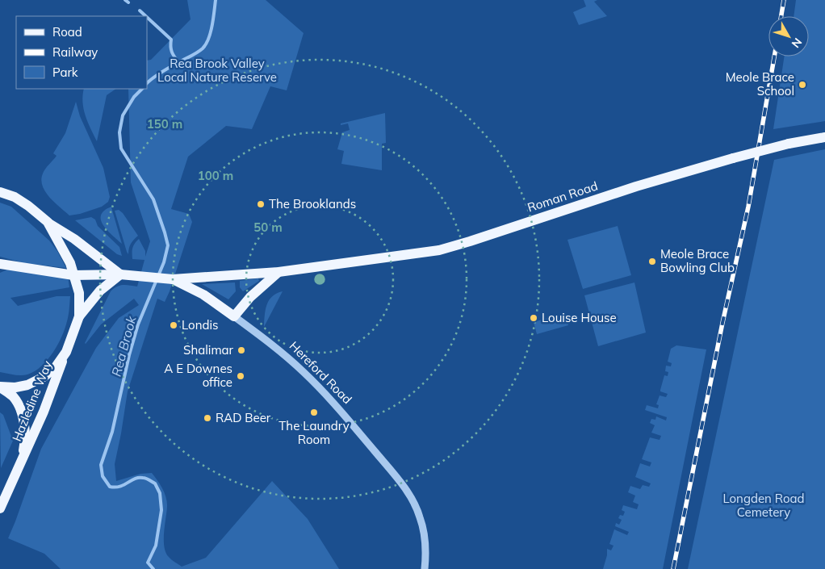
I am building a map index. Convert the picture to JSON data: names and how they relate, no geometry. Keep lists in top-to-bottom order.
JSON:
{
  "streets": {
    "main road": ["Roman Road", "Hereford Road", "Hazledine Way"]
  },
  "crossings": [
    ["Roman Road", "Hereford Road"]
  ],
  "water": ["Rea Brook"],
  "parks": ["Rea Brook Valley Local Nature Reserve", "Longden Road Cemetery"],
  "places": [
    "Meole Brace School",
    "The Brooklands",
    "Meole Brace Bowling Club",
    "Louise House",
    "Londis",
    "Shalimar",
    "A E Downes office",
    "The Laundry Room",
    "RAD Beer"
  ],
  "legend": ["Road", "Railway", "Park"],
  "north": "bottom right",
  "rings": ["150 m", "100 m", "50 m"]
}
